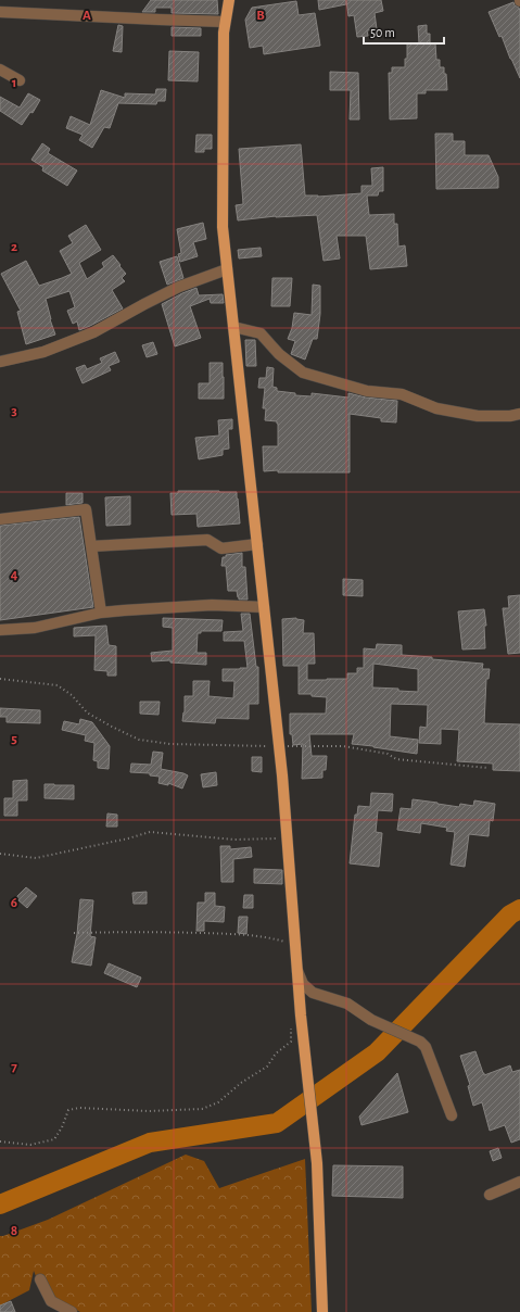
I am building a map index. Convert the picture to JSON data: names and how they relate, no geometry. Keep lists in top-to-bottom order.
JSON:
{
  "scale_bar": "50 m",
  "grid": {
    "columns": ["A", "B"],
    "rows": [
      "1",
      "2",
      "3",
      "4",
      "5",
      "6",
      "7",
      "8"
    ]
  }
}
